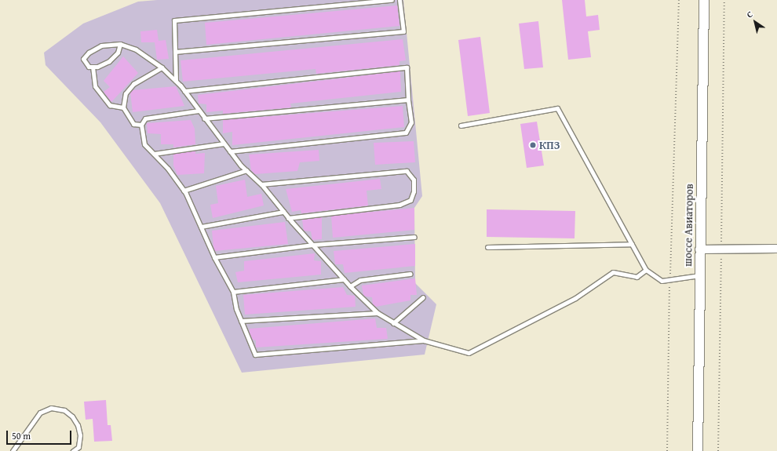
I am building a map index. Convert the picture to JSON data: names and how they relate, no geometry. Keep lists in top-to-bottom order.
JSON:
{
  "streets": {
    "street": ["шоссе Авиаторов"]
  },
  "places": ["КПЗ"],
  "scale_bar": "50 m",
  "north": "top left"
}
